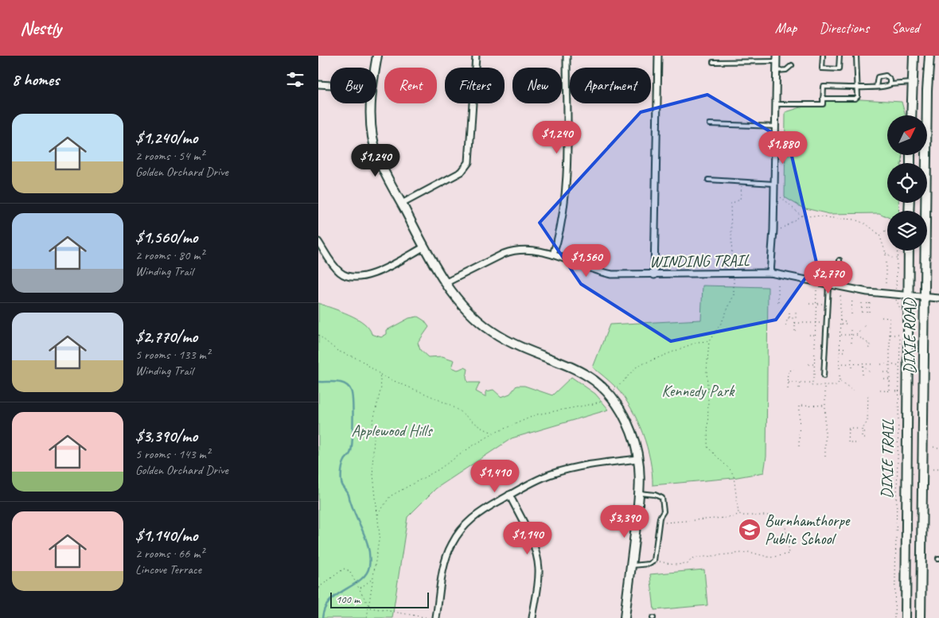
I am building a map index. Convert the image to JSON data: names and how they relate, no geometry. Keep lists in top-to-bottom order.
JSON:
{
  "streets": {
    "main road": ["DIXIE ROAD"],
    "street": ["WINDING TRAIL"],
    "path": ["DIXIE TRAIL"]
  },
  "crossings": [
    ["WINDING TRAIL", "DIXIE ROAD"]
  ],
  "parks": ["Kennedy Park", "Applewood Hills"],
  "places": {
    "school or university": ["Burnhamthorpe Public School"]
  },
  "scale_bar": "100 m",
  "north": "top right",
  "page": {
    "header": "Nestly",
    "nav": ["Map", "Directions", "Saved"],
    "heading": "8 homes",
    "chip": [
      "Buy",
      "Rent",
      "Filters",
      "New",
      "Apartment"
    ],
    "list": [
      {
        "name": "$1,240/mo",
        "note": "2 rooms · 54 m² · Golden Orchard Drive"
      },
      {
        "name": "$1,560/mo",
        "note": "2 rooms · 80 m² · Winding Trail"
      },
      {
        "name": "$2,770/mo",
        "note": "5 rooms · 133 m² · Winding Trail"
      },
      {
        "name": "$3,390/mo",
        "note": "5 rooms · 143 m² · Golden Orchard Drive"
      },
      {
        "name": "$1,140/mo",
        "note": "2 rooms · 66 m² · Lincove Terrace"
      }
    ],
    "price": [
      "$1,240",
      "$1,880",
      "$1,240",
      "$1,560",
      "$2,770",
      "$1,410",
      "$3,390",
      "$1,140"
    ],
    "scale": "100 m"
  }
}
